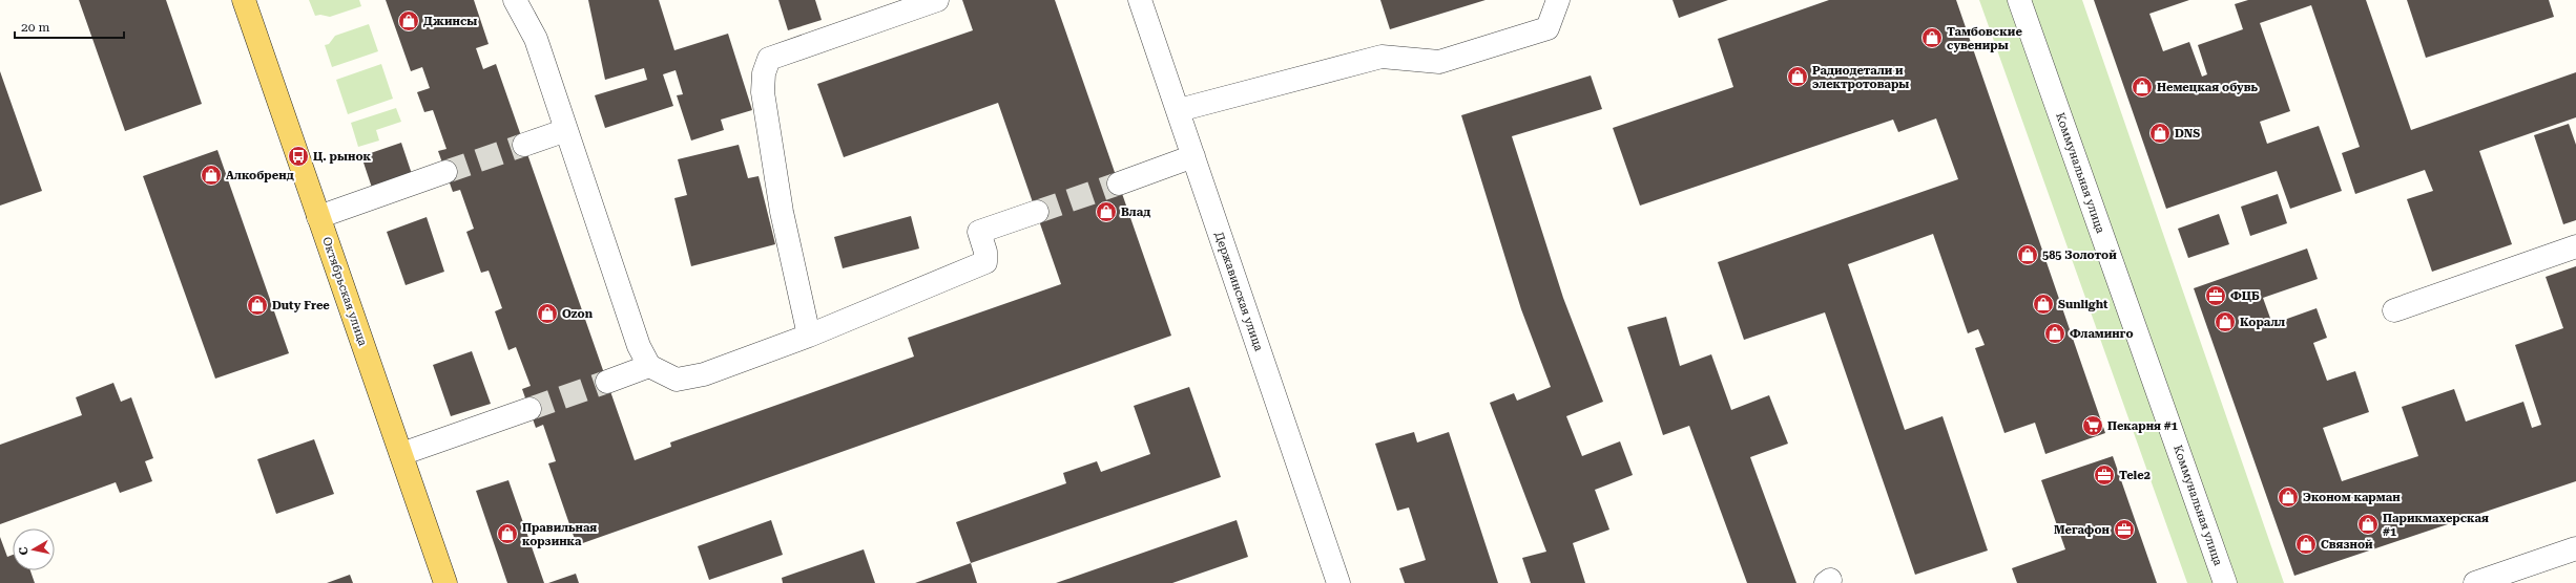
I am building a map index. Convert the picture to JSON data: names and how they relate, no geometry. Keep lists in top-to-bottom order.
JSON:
{
  "streets": {
    "main road": ["Октябрьская улица"],
    "street": ["Коммунальная улица", "Державинская улица"]
  },
  "places": {
    "shop": [
      "Джинсы",
      "Тамбовские сувениры",
      "Радиодетали и электротовары",
      "Немецкая обувь",
      "DNS",
      "Алкобренд",
      "Влад",
      "585 Золотой",
      "Sunlight",
      "Duty Free",
      "Ozon",
      "Коралл",
      "Фламинго",
      "Эконом карман",
      "Парикмахерская #1",
      "Правильная корзинка",
      "Связной"
    ],
    "bus stop": ["Ц. рынок"],
    "office": ["ФЦБ", "Tele2", "Мегафон"],
    "supermarket": ["Пекарня #1"]
  },
  "scale_bar": "20 m",
  "north": "left"
}
